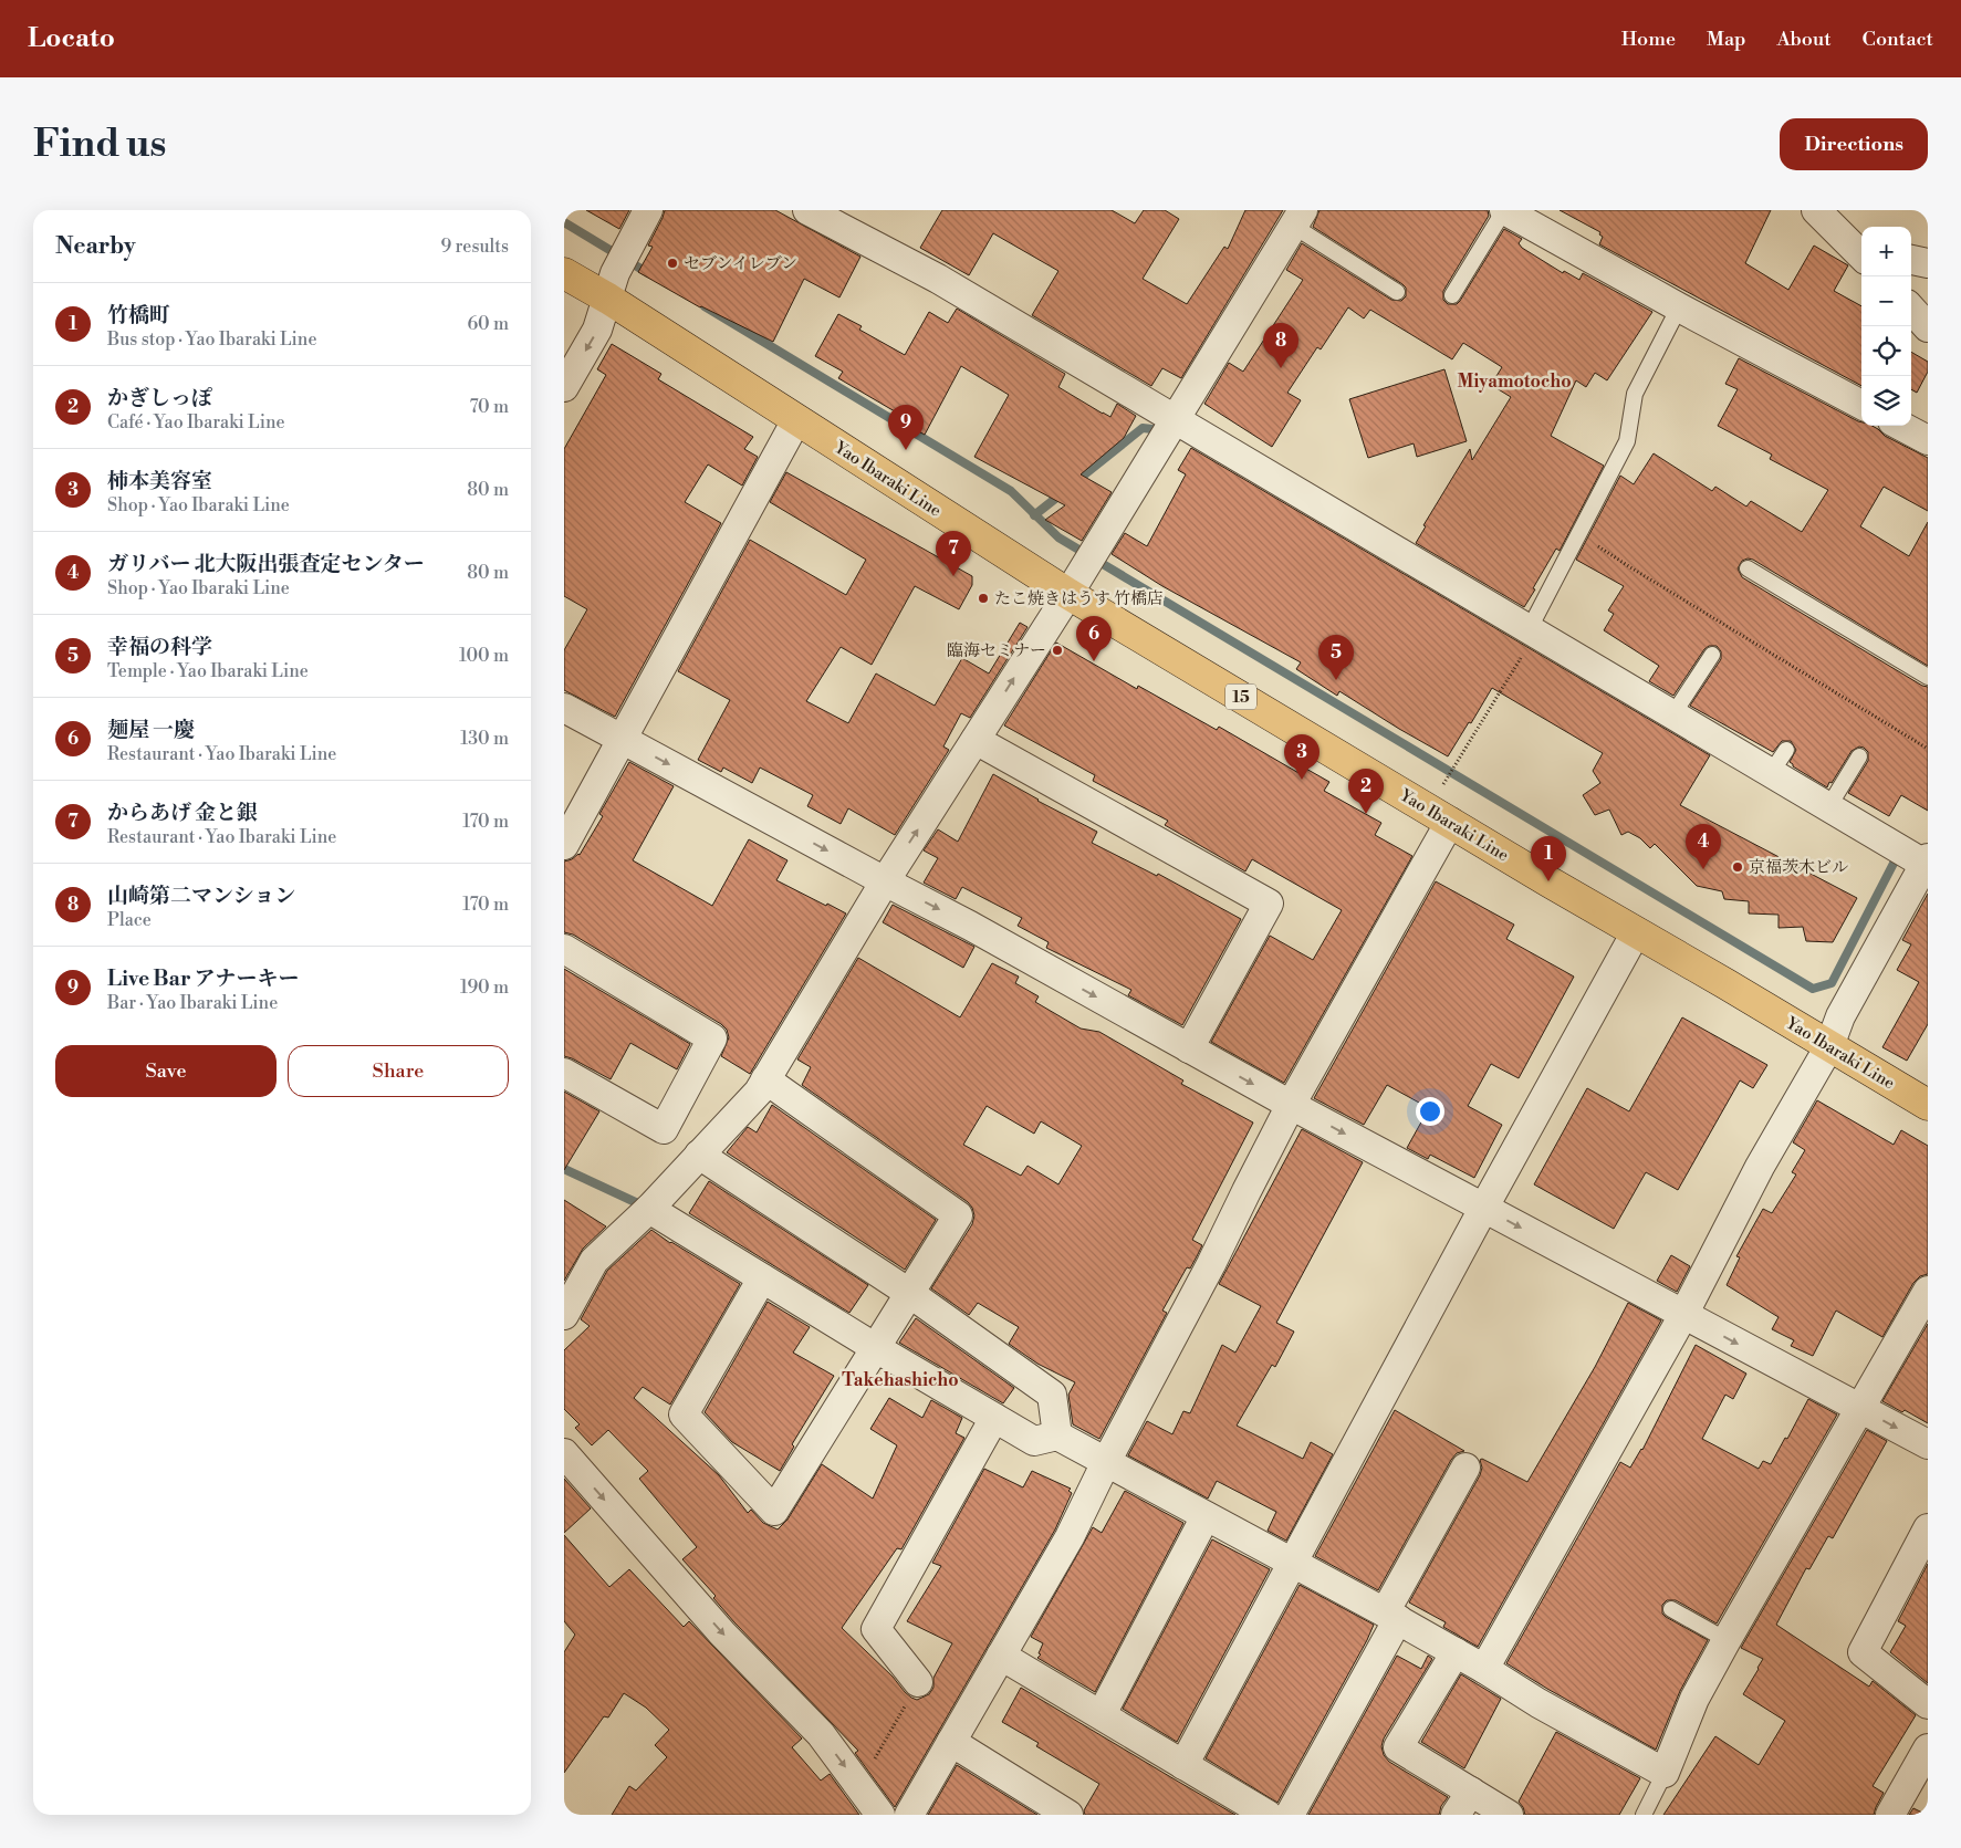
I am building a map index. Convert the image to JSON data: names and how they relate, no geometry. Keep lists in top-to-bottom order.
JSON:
{
  "streets": {
    "main road": ["Yao Ibaraki Line", "15"]
  },
  "districts": ["Miyamotocho", "Takehashicho"],
  "places": [
    "セブンイレブン",
    "たこ焼きはうす 竹橋店",
    "臨海セミナー",
    "京福茨木ビル"
  ],
  "page": {
    "header": "Locato",
    "nav": [
      "Home",
      "Map",
      "About",
      "Contact"
    ],
    "buttons": [
      "Directions",
      ["Save", "Share"]
    ],
    "title": "Find us",
    "heading": ["Nearby", "9 results"],
    "map_buttons": ["+", "−"],
    "list": [
      {
        "mark": "1",
        "name": "竹橋町",
        "note": "Bus stop · Yao Ibaraki Line",
        "value": "60 m"
      },
      {
        "mark": "2",
        "name": "かぎしっぽ",
        "note": "Café · Yao Ibaraki Line",
        "value": "70 m"
      },
      {
        "mark": "3",
        "name": "柿本美容室",
        "note": "Shop · Yao Ibaraki Line",
        "value": "80 m"
      },
      {
        "mark": "4",
        "name": "ガリバー 北大阪出張査定センター",
        "note": "Shop · Yao Ibaraki Line",
        "value": "80 m"
      },
      {
        "mark": "5",
        "name": "幸福の科学",
        "note": "Temple · Yao Ibaraki Line",
        "value": "100 m"
      },
      {
        "mark": "6",
        "name": "麺屋 一慶",
        "note": "Restaurant · Yao Ibaraki Line",
        "value": "130 m"
      },
      {
        "mark": "7",
        "name": "からあげ 金と銀",
        "note": "Restaurant · Yao Ibaraki Line",
        "value": "170 m"
      },
      {
        "mark": "8",
        "name": "山崎第二マンション",
        "note": "Place",
        "value": "170 m"
      },
      {
        "mark": "9",
        "name": "Live Bar アナーキー",
        "note": "Bar · Yao Ibaraki Line",
        "value": "190 m"
      }
    ],
    "pins": [
      "8",
      "9",
      "7",
      "6",
      "5",
      "3",
      "2",
      "4",
      "1"
    ]
  }
}
